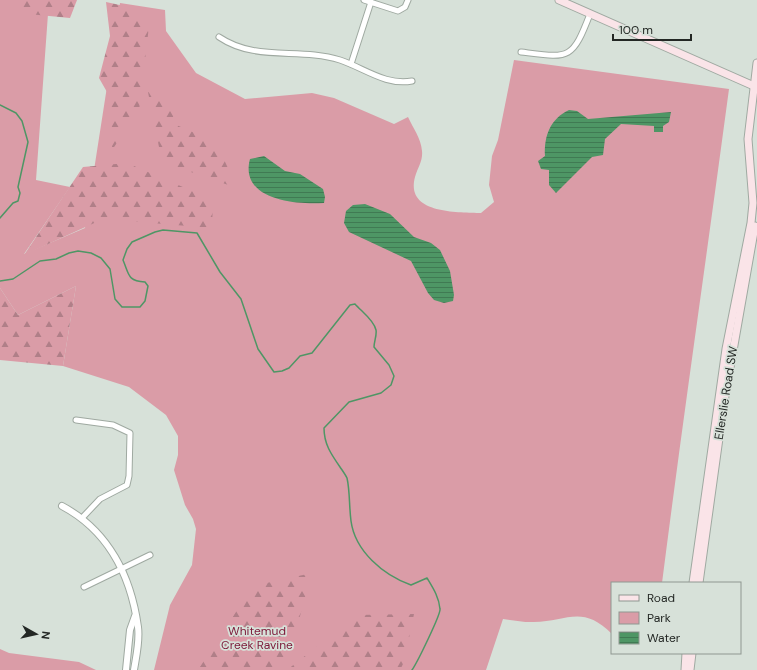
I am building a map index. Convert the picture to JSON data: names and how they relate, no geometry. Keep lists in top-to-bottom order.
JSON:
{
  "streets": {
    "main road": ["Ellerslie Road SW"]
  },
  "parks": ["Whitemud Creek Ravine"],
  "legend": ["Road", "Park", "Water"],
  "scale_bar": "100 m",
  "north": "right"
}
